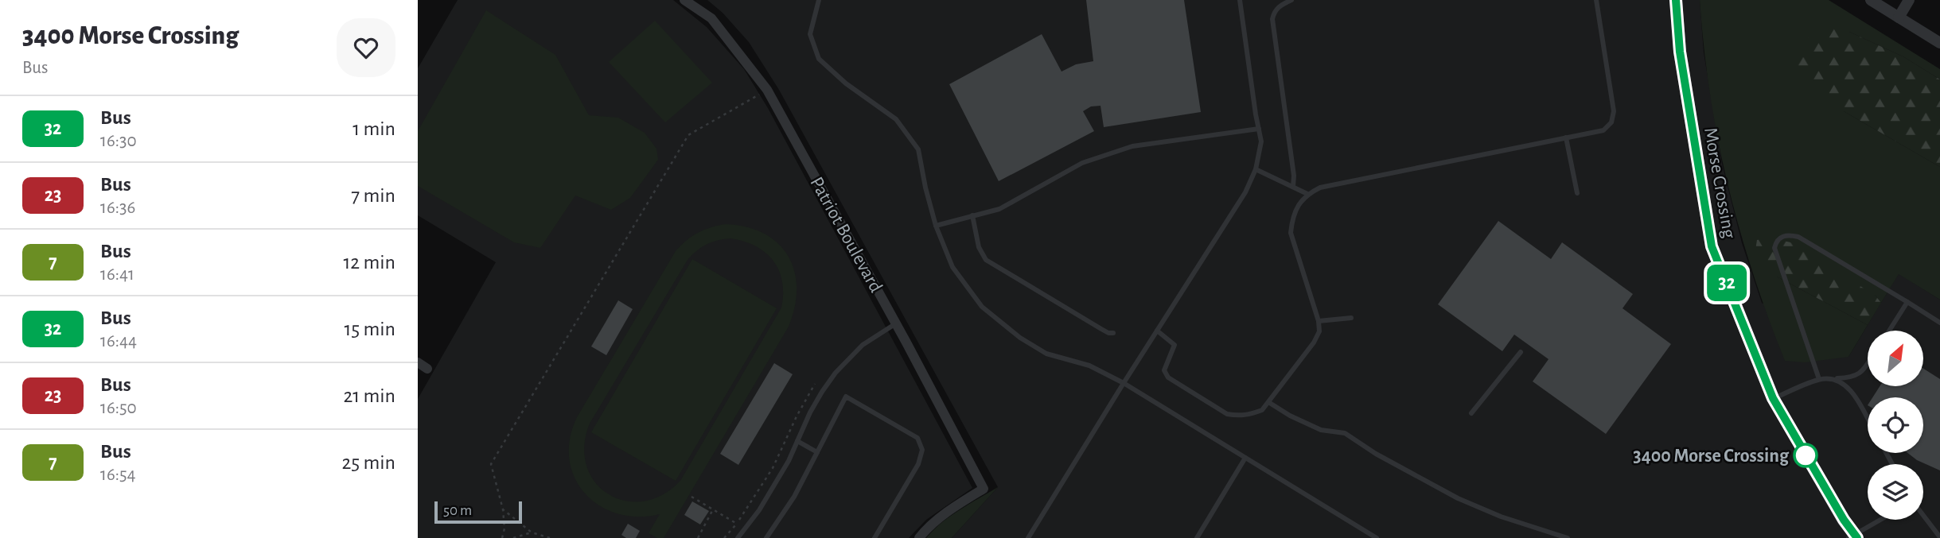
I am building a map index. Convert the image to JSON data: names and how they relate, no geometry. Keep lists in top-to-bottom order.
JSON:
{
  "streets": {
    "main road": ["Morse Crossing"],
    "street": ["Patriot Boulevard"]
  },
  "places": ["3400 Morse Crossing"],
  "lines": ["bus line 32"],
  "scale_bar": "50 m",
  "north": "top right",
  "page": {
    "heading": ["3400 Morse Crossing", "Bus"],
    "on_map": "32",
    "list": [
      {
        "mark": "32",
        "name": "Bus",
        "note": "16:30",
        "value": "1 min"
      },
      {
        "mark": "23",
        "name": "Bus",
        "note": "16:36",
        "value": "7 min"
      },
      {
        "mark": "7",
        "name": "Bus",
        "note": "16:41",
        "value": "12 min"
      },
      {
        "mark": "32",
        "name": "Bus",
        "note": "16:44",
        "value": "15 min"
      },
      {
        "mark": "23",
        "name": "Bus",
        "note": "16:50",
        "value": "21 min"
      },
      {
        "mark": "7",
        "name": "Bus",
        "note": "16:54",
        "value": "25 min"
      }
    ],
    "scale": "50 m"
  }
}
